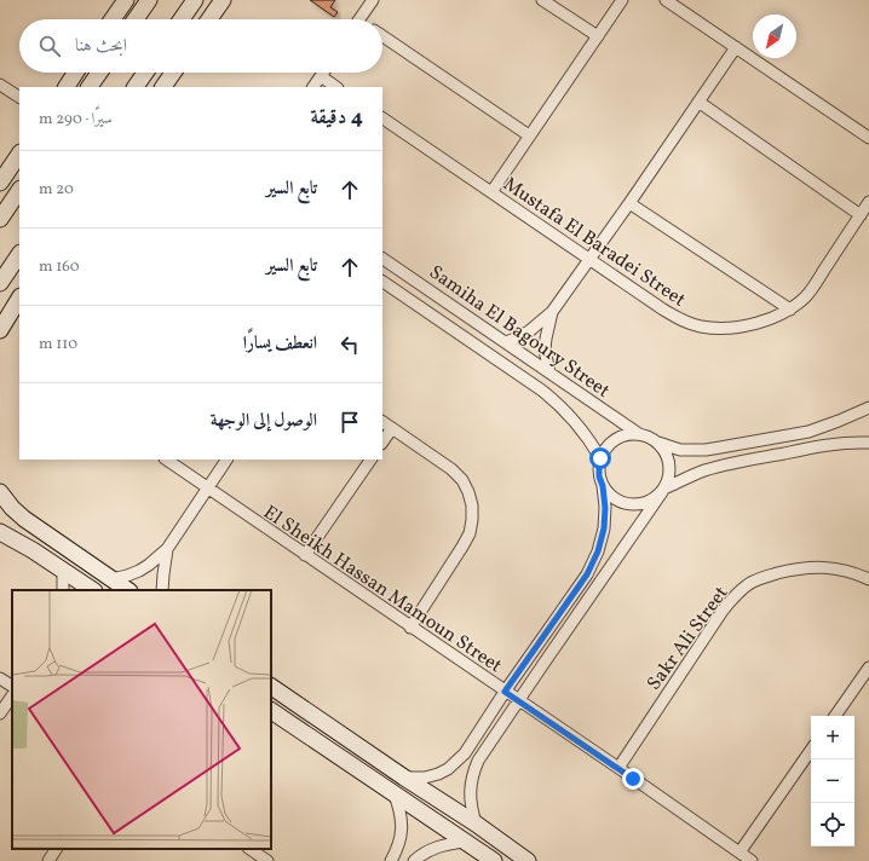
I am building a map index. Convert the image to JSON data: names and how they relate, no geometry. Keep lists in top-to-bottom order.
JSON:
{
  "streets": {
    "street": [
      "Mustafa El Baradei Street",
      "Samiha El Bagoury Street",
      "El Sheikh Hassan Mamoun Street",
      "Sakr Ali Street"
    ]
  },
  "crossings": [
    ["El Sheikh Hassan Mamoun Street", "Sakr Ali Street"]
  ],
  "north": "bottom left",
  "page": {
    "search": "ابحث هنا",
    "heading": ["4 دقيقة", "سيرًا · 290 m"],
    "list": [
      ["تابع السير", "20 m"],
      ["تابع السير", "160 m"],
      ["انعطف يسارًا", "110 m"],
      "الوصول إلى الوجهة"
    ],
    "map_buttons": ["+", "−"]
  }
}
